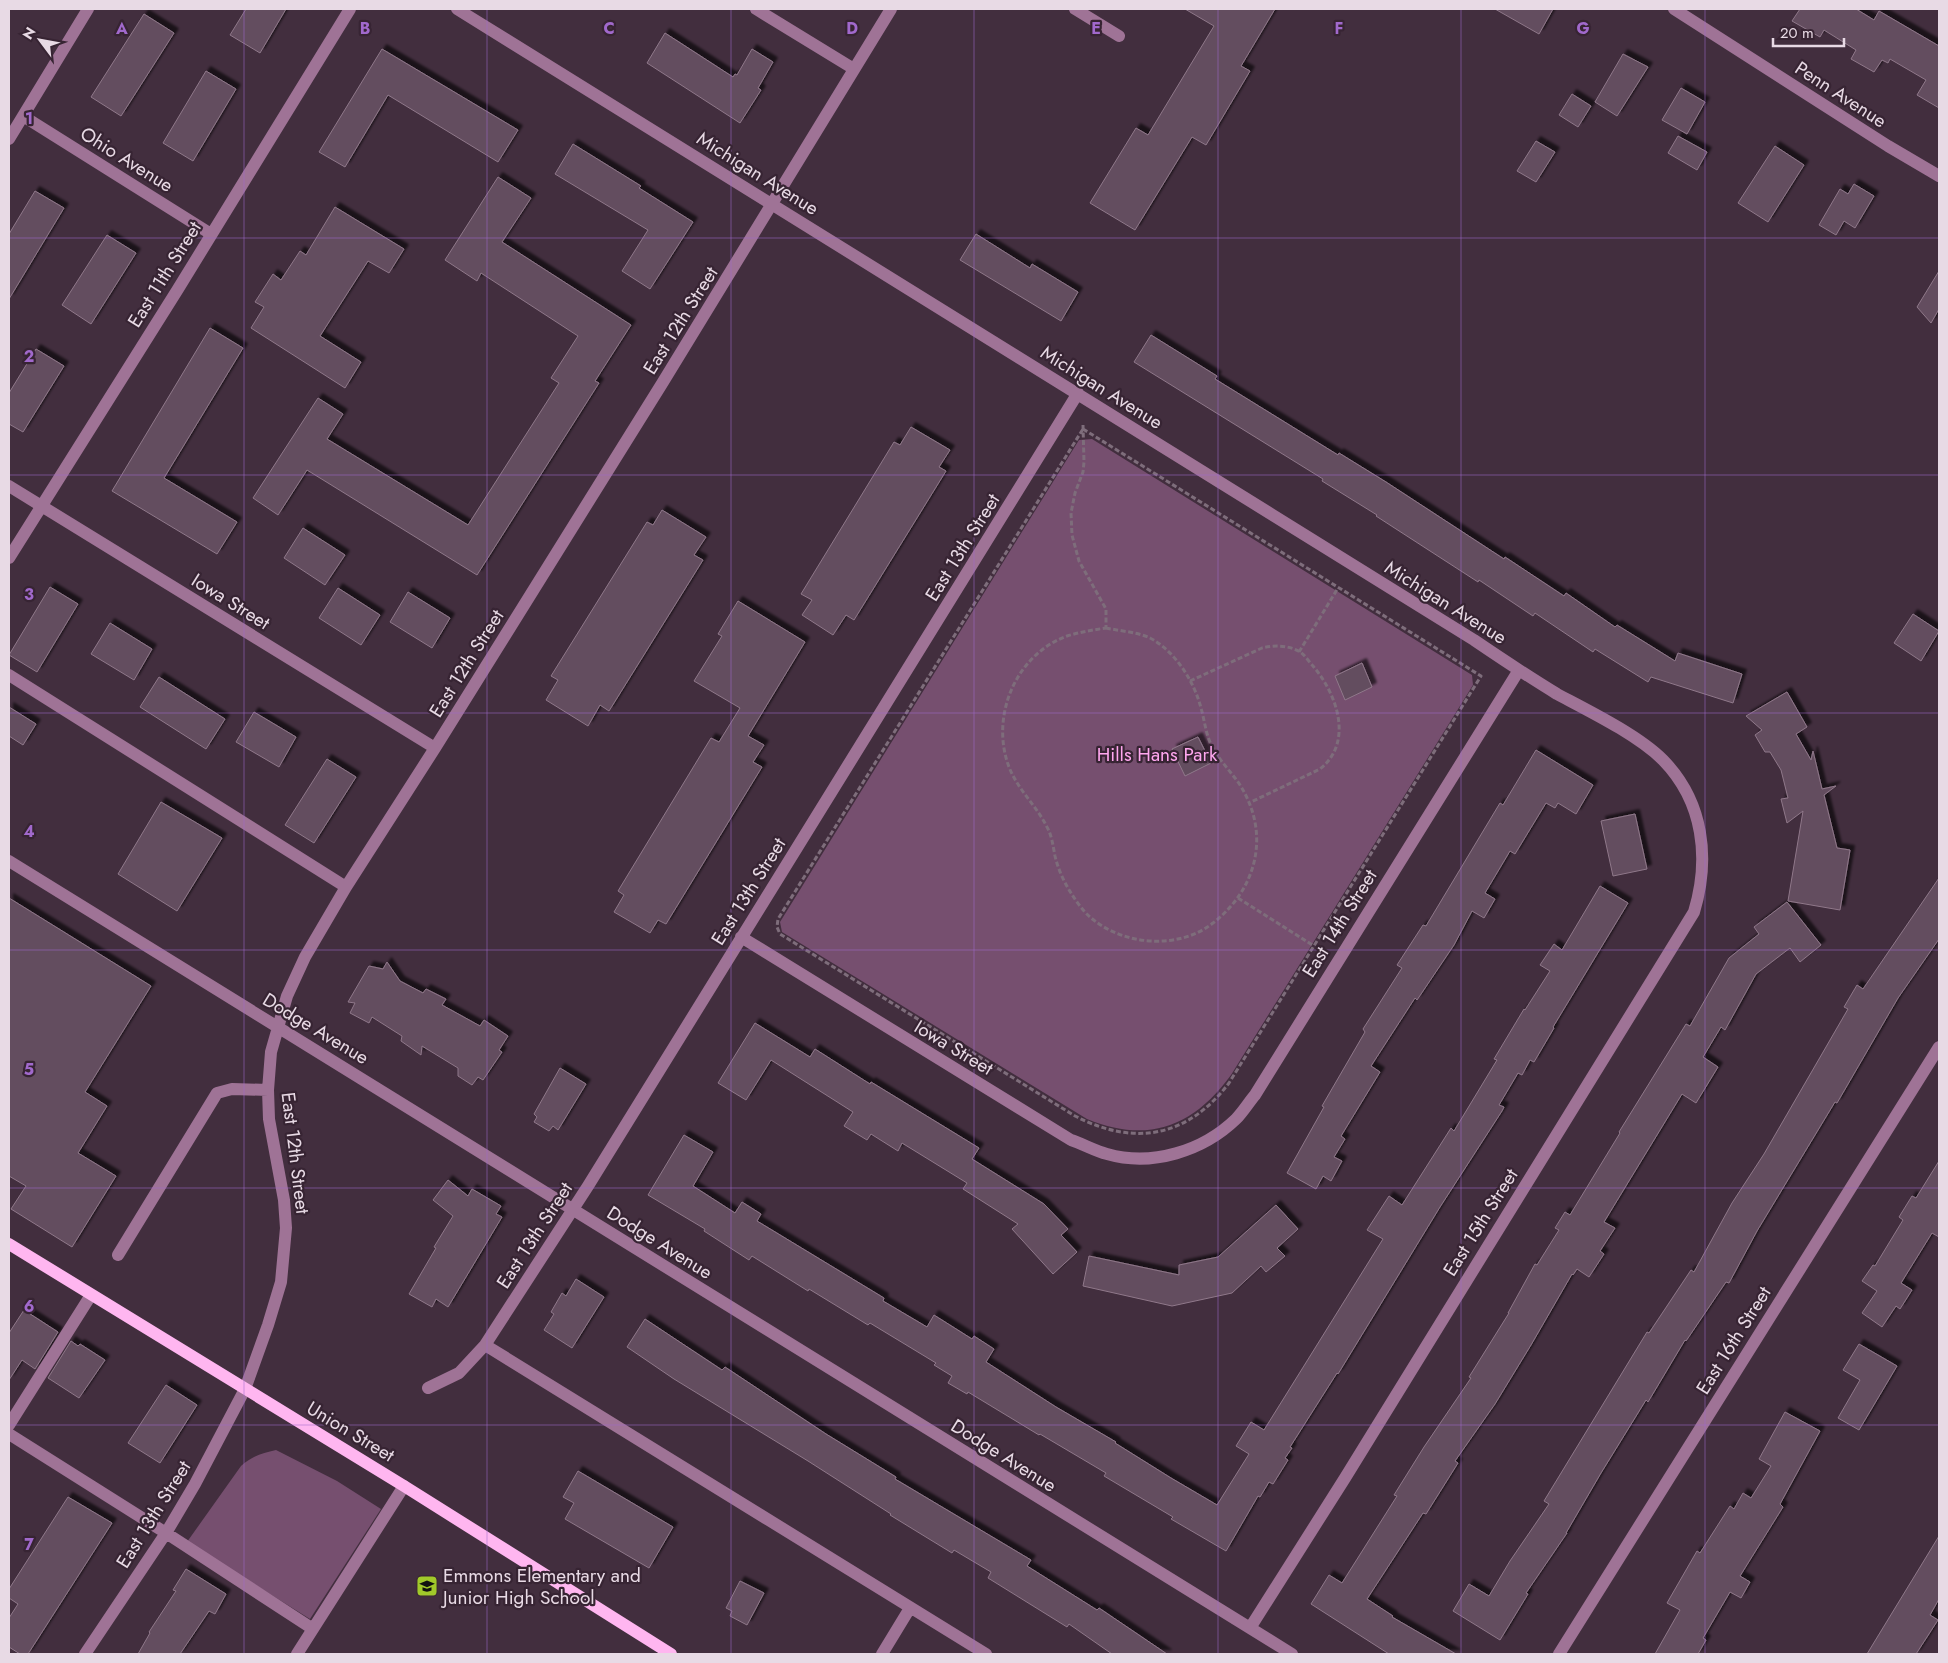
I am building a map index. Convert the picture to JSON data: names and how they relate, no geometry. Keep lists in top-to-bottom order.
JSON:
{
  "streets": {
    "main road": ["Union Street"],
    "street": [
      "Penn Avenue",
      "Ohio Avenue",
      "Michigan Avenue",
      "East 11th Street",
      "East 12th Street",
      "East 13th Street",
      "Iowa Street",
      "East 14th Street",
      "Dodge Avenue",
      "East 15th Street",
      "East 16th Street"
    ]
  },
  "crossings": [
    ["Ohio Avenue", "East 11th Street"],
    ["Michigan Avenue", "East 12th Street"],
    ["Michigan Avenue", "East 13th Street"],
    ["Michigan Avenue", "East 14th Street"],
    ["Michigan Avenue", "East 15th Street"],
    ["East 11th Street", "Iowa Street"],
    ["East 12th Street", "East 13th Street"],
    ["East 12th Street", "Iowa Street"],
    ["East 12th Street", "Dodge Avenue"],
    ["East 12th Street", "Union Street"],
    ["East 13th Street", "Iowa Street"],
    ["East 13th Street", "Dodge Avenue"],
    ["East 13th Street", "Union Street"],
    ["Iowa Street", "East 14th Street"],
    ["Dodge Avenue", "East 15th Street"]
  ],
  "parks": ["Hills Hans Park"],
  "places": {
    "school or university": ["Emmons Elementary and Junior High School"]
  },
  "scale_bar": "20 m",
  "north": "top left",
  "grid": {
    "columns": [
      "A",
      "B",
      "C",
      "D",
      "E",
      "F",
      "G"
    ],
    "rows": [
      "1",
      "2",
      "3",
      "4",
      "5",
      "6",
      "7"
    ]
  }
}
